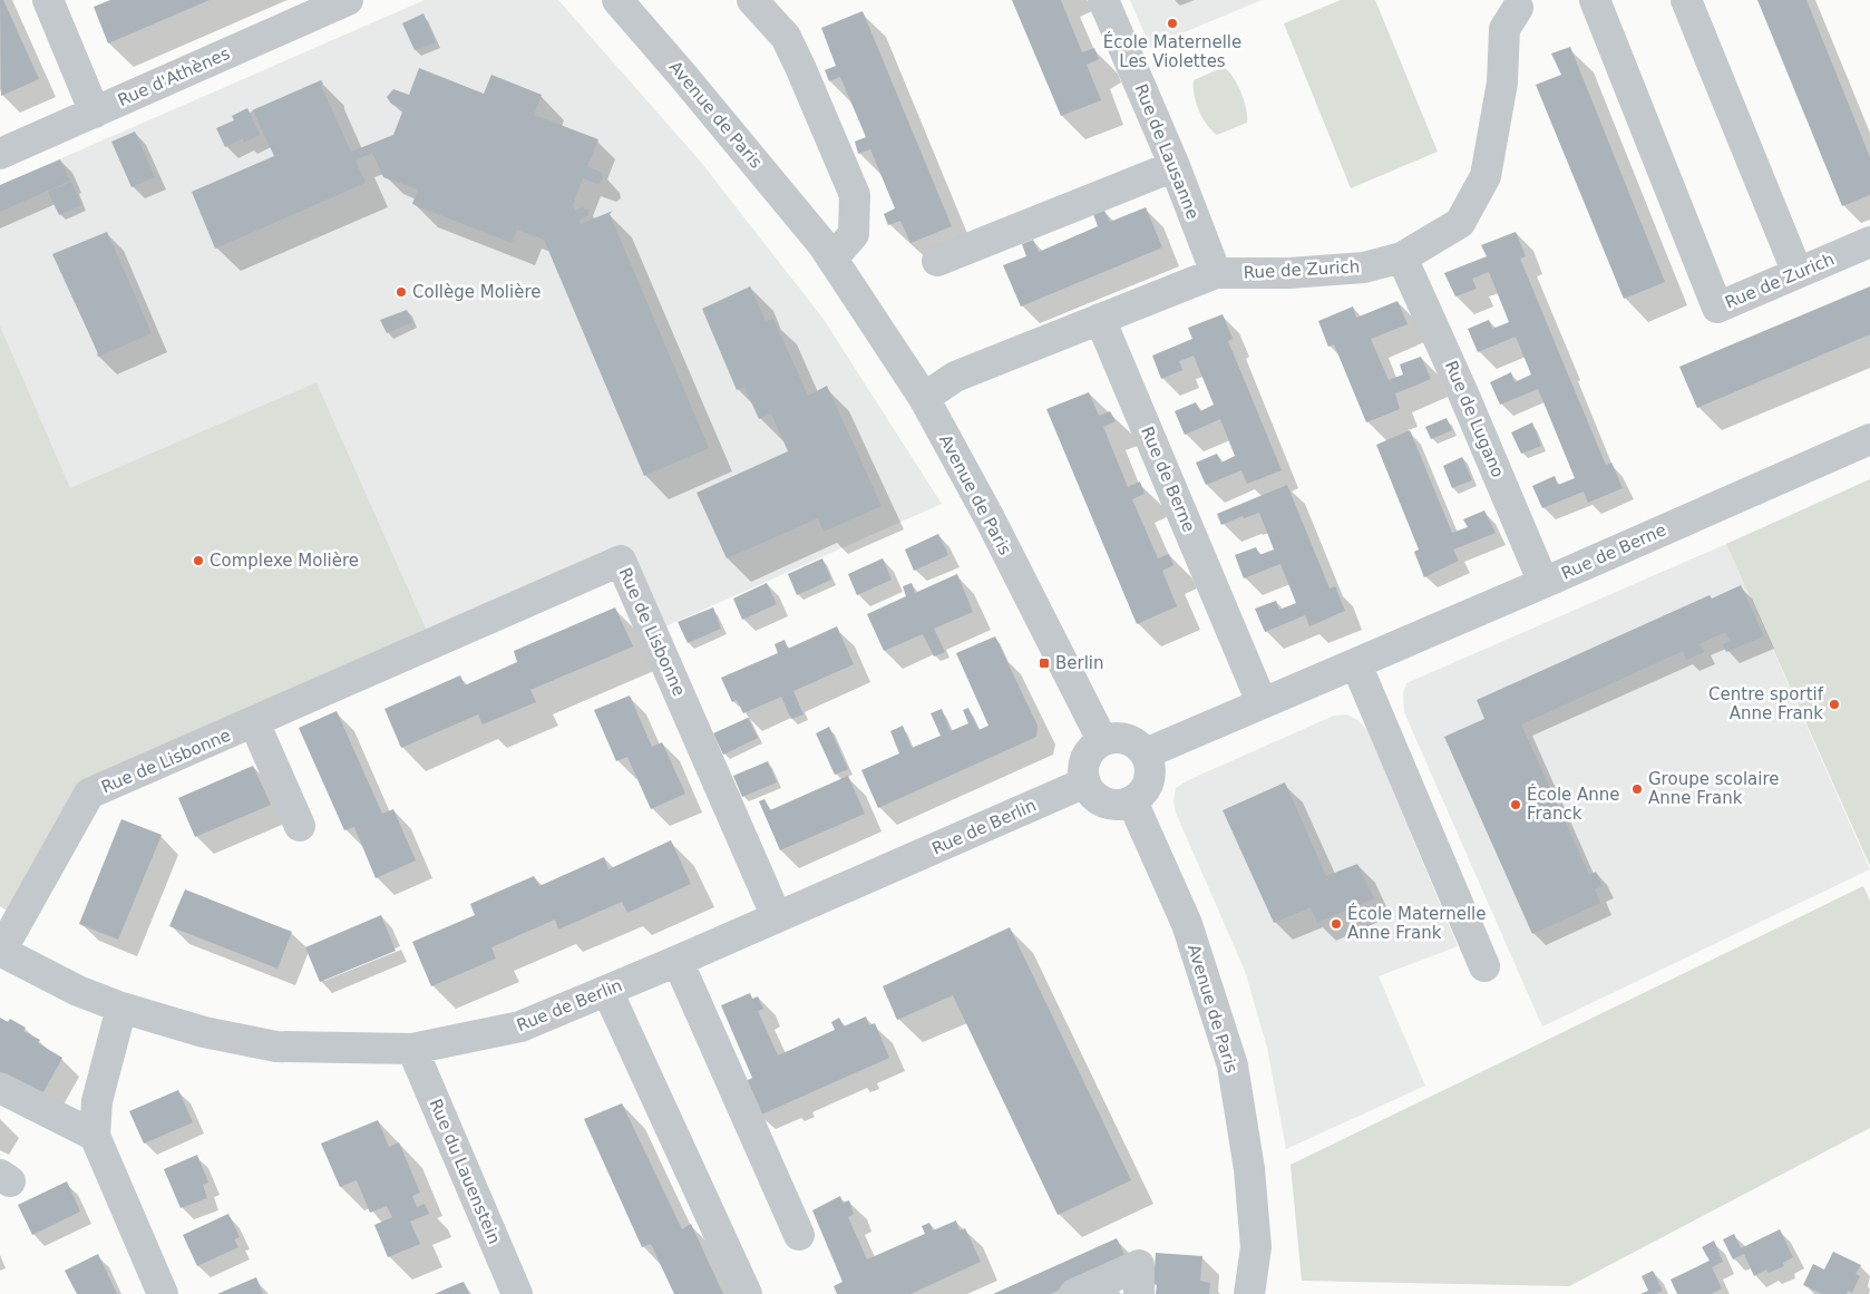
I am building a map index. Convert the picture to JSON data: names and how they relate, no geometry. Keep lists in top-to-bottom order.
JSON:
{
  "streets": {
    "street": [
      "Rue d'Athènes",
      "Avenue de Paris",
      "Rue de Lausanne",
      "Rue de Zurich",
      "Rue de Lugano",
      "Rue de Berne",
      "Rue de Lisbonne",
      "Rue de Berlin",
      "Rue du Lauenstein"
    ]
  },
  "crossings": [
    ["Avenue de Paris", "Rue de Zurich"],
    ["Avenue de Paris", "Rue de Berne"],
    ["Avenue de Paris", "Rue de Berlin"],
    ["Rue de Lausanne", "Rue de Zurich"],
    ["Rue de Zurich", "Rue de Lugano"],
    ["Rue de Zurich", "Rue de Berne"],
    ["Rue de Lugano", "Rue de Berne"],
    ["Rue de Berne", "Rue de Berlin"],
    ["Rue de Lisbonne", "Rue de Berlin"],
    ["Rue de Berlin", "Rue du Lauenstein"]
  ],
  "places": {
    "other": [
      "École Maternelle Les Violettes",
      "Collège Molière",
      "Complexe Molière",
      "Centre sportif Anne Frank",
      "Groupe scolaire Anne Frank",
      "École Anne Franck",
      "École Maternelle Anne Frank"
    ],
    "transit": ["Berlin"]
  }
}
